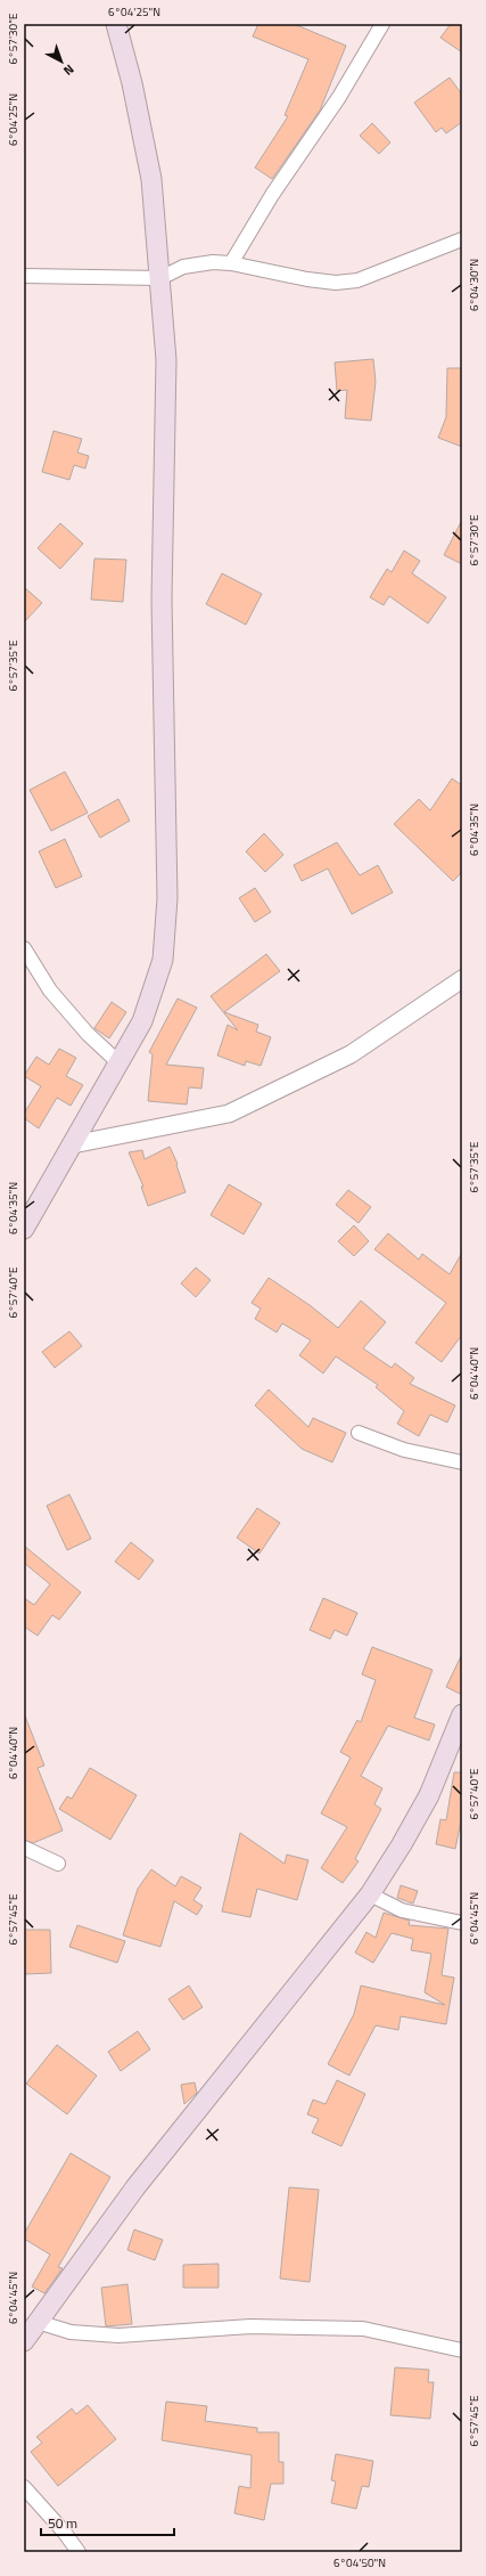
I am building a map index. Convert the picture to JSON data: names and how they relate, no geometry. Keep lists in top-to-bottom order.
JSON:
{
  "scale_bar": "50 m",
  "north": "bottom right",
  "coordinates": [
    "6°04'25\"N",
    "6°57'30\"E",
    "6°04'30\"N",
    "6°57'35\"E",
    "6°04'35\"N",
    "6°57'40\"E",
    "6°04'40\"N",
    "6°04'45\"N",
    "6°57'45\"E",
    "6°04'50\"N"
  ]
}
